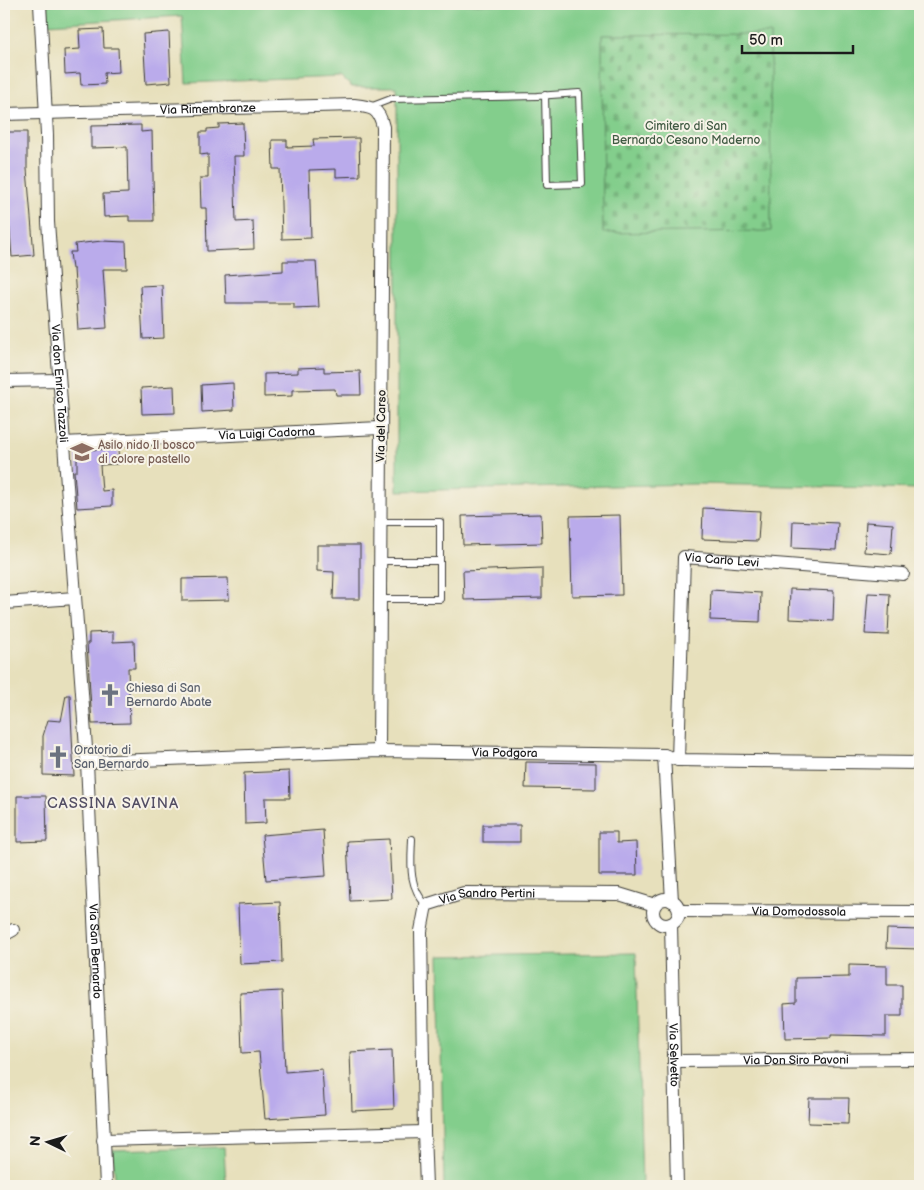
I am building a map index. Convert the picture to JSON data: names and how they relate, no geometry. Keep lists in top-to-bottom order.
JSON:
{
  "streets": {
    "street": [
      "Via Rimembranze",
      "Via don Enrico Tazzoli",
      "Via del Carso",
      "Via Luigi Cadorna",
      "Via Carlo Levi",
      "Via Podgora",
      "Via Sandro Pertini",
      "Via Domodossola",
      "Via San Bernardo",
      "Via Selvetto",
      "Via Don Siro Pavoni"
    ]
  },
  "crossings": [
    ["Via Rimembranze", "Via don Enrico Tazzoli"],
    ["Via Rimembranze", "Via del Carso"],
    ["Via don Enrico Tazzoli", "Via Luigi Cadorna"],
    ["Via don Enrico Tazzoli", "Via Podgora"],
    ["Via don Enrico Tazzoli", "Via San Bernardo"],
    ["Via del Carso", "Via Luigi Cadorna"],
    ["Via del Carso", "Via Podgora"],
    ["Via Carlo Levi", "Via Podgora"],
    ["Via Podgora", "Via San Bernardo"],
    ["Via Sandro Pertini", "Via Domodossola"],
    ["Via Sandro Pertini", "Via Selvetto"],
    ["Via Domodossola", "Via Selvetto"],
    ["Via Selvetto", "Via Don Siro Pavoni"]
  ],
  "districts": ["CASSINA SAVINA"],
  "parks": ["Cimitero di San Bernardo Cesano Maderno"],
  "places": {
    "school or university": ["Asilo nido Il bosco di colore pastello"],
    "church": ["Chiesa di San Bernardo Abate", "Oratorio di San Bernardo"]
  },
  "scale_bar": "50 m",
  "north": "left"
}
